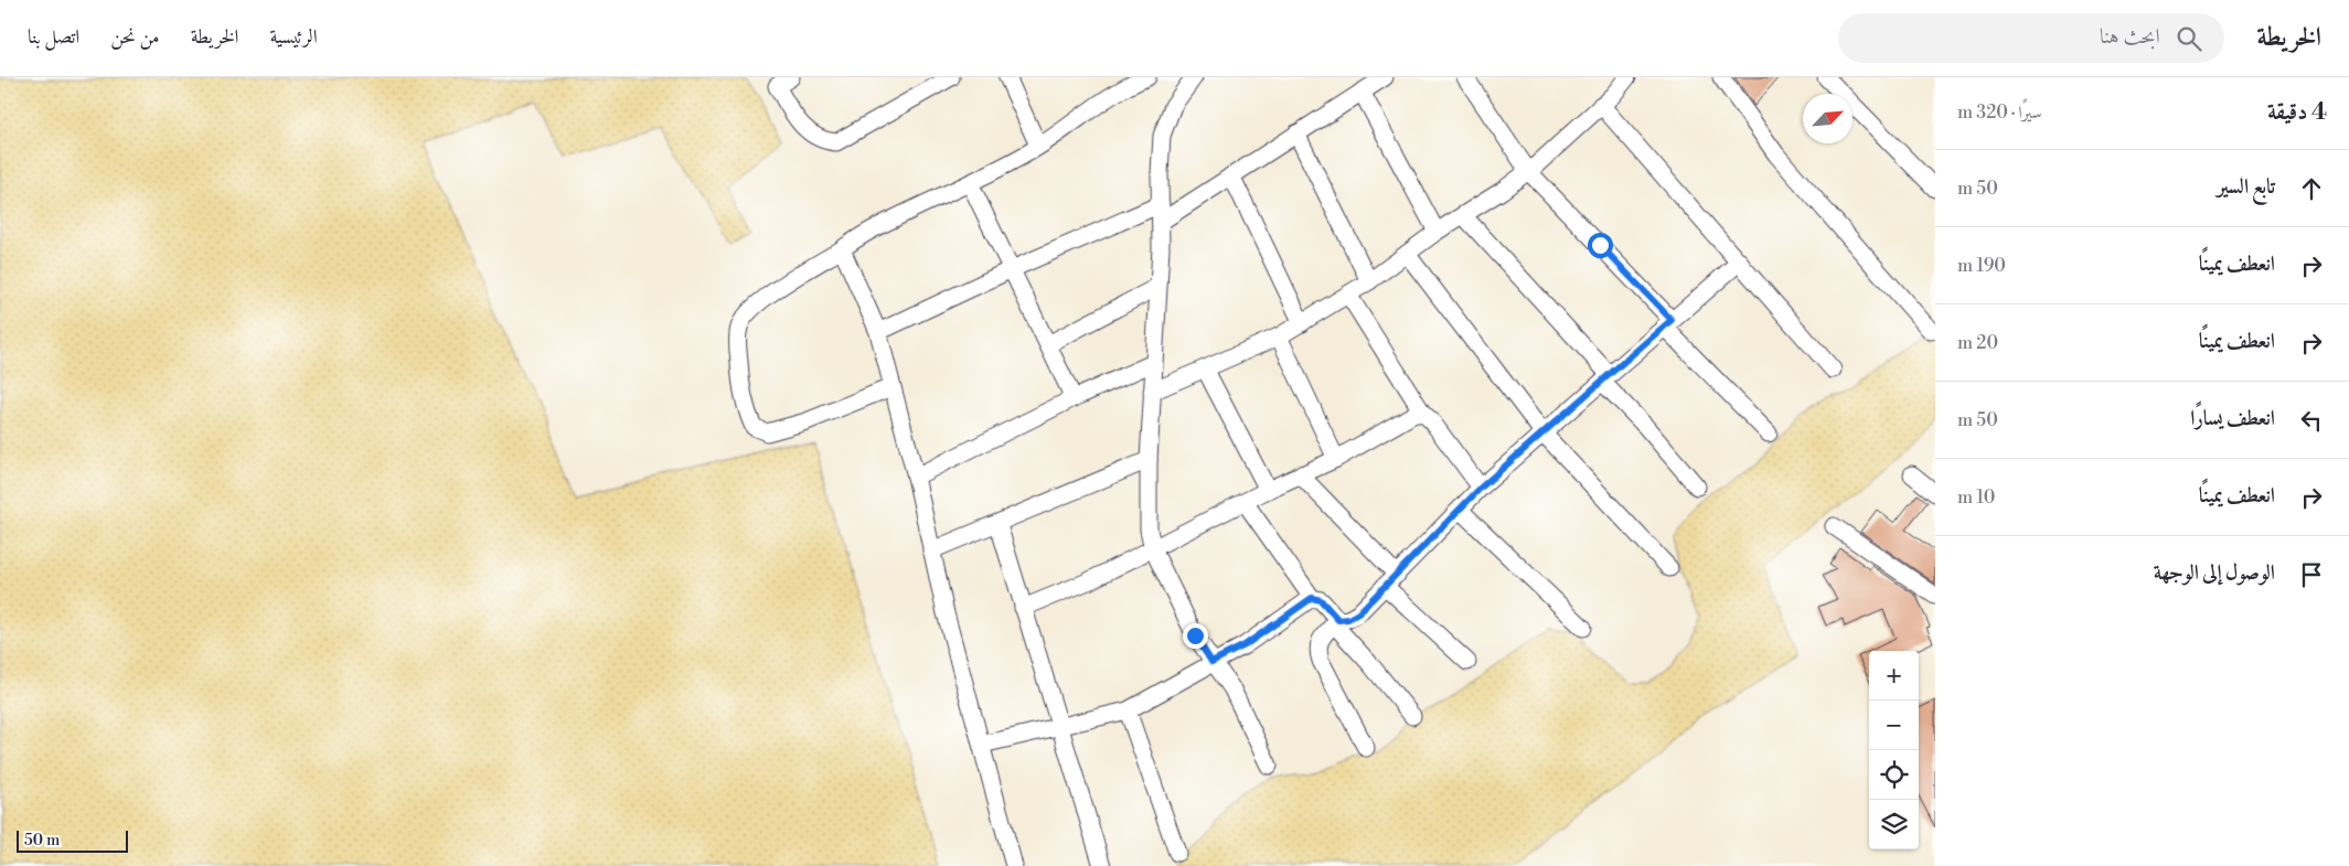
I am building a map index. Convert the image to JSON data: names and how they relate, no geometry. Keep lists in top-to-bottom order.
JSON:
{
  "scale_bar": "50 m",
  "north": "top right",
  "page": {
    "header": "الخريطة",
    "search": "ابحث هنا",
    "nav": [
      "الرئيسية",
      "الخريطة",
      "من نحن",
      "اتصل بنا"
    ],
    "heading": ["4 دقيقة", "سيرًا · 320 m"],
    "list": [
      ["تابع السير", "50 m"],
      ["انعطف يمينًا", "190 m"],
      ["انعطف يمينًا", "20 m"],
      ["انعطف يسارًا", "50 m"],
      ["انعطف يمينًا", "10 m"],
      "الوصول إلى الوجهة"
    ],
    "map_buttons": ["+", "−"],
    "scale": "50 m"
  }
}
